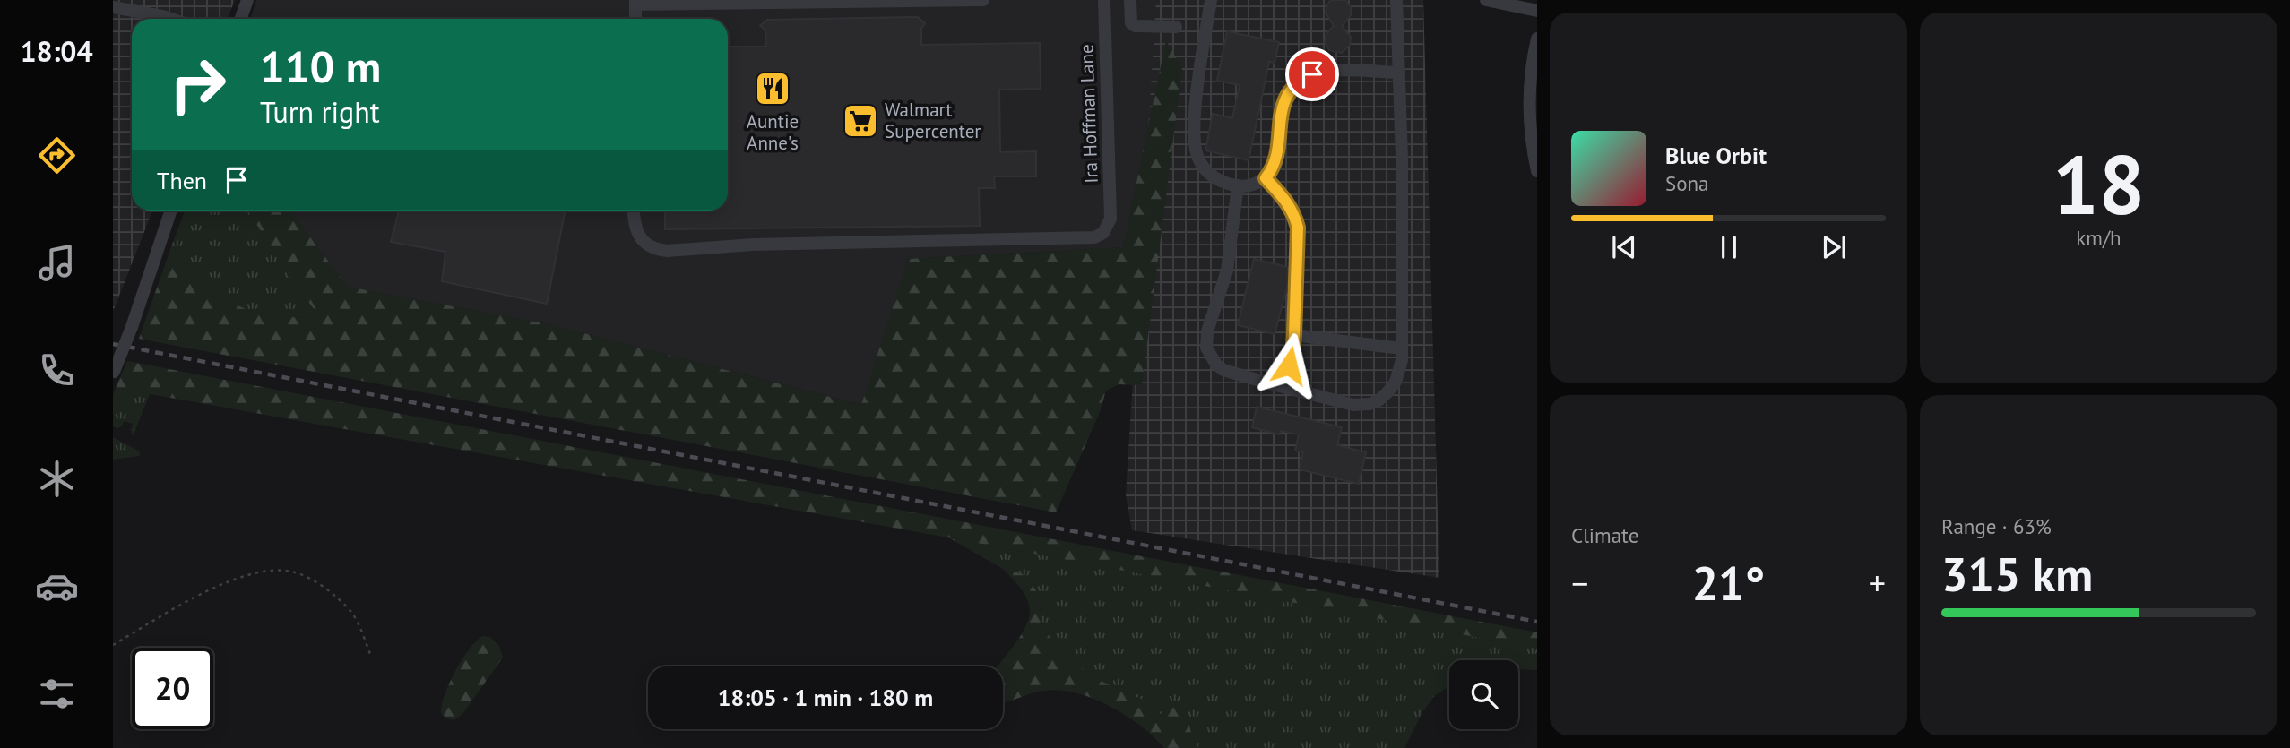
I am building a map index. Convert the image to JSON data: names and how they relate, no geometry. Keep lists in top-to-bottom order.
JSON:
{
  "streets": {
    "street": ["Ira Hoffman Lane"]
  },
  "places": {
    "restaurant": ["Auntie Anne's"],
    "supermarket": ["Walmart Supercenter"]
  },
  "page": {
    "tabs": "18:04",
    "tile": [
      ["18", "km/h"],
      "Climate",
      ["Range · 63%", "315 km"]
    ],
    "turn": ["110 m", "Turn right"],
    "song": ["Blue Orbit", "Sona"],
    "then": "Then",
    "heat": ["−", "21°", "+"],
    "limit": "20",
    "trip": "18:05 · 1 min · 180 m"
  }
}
